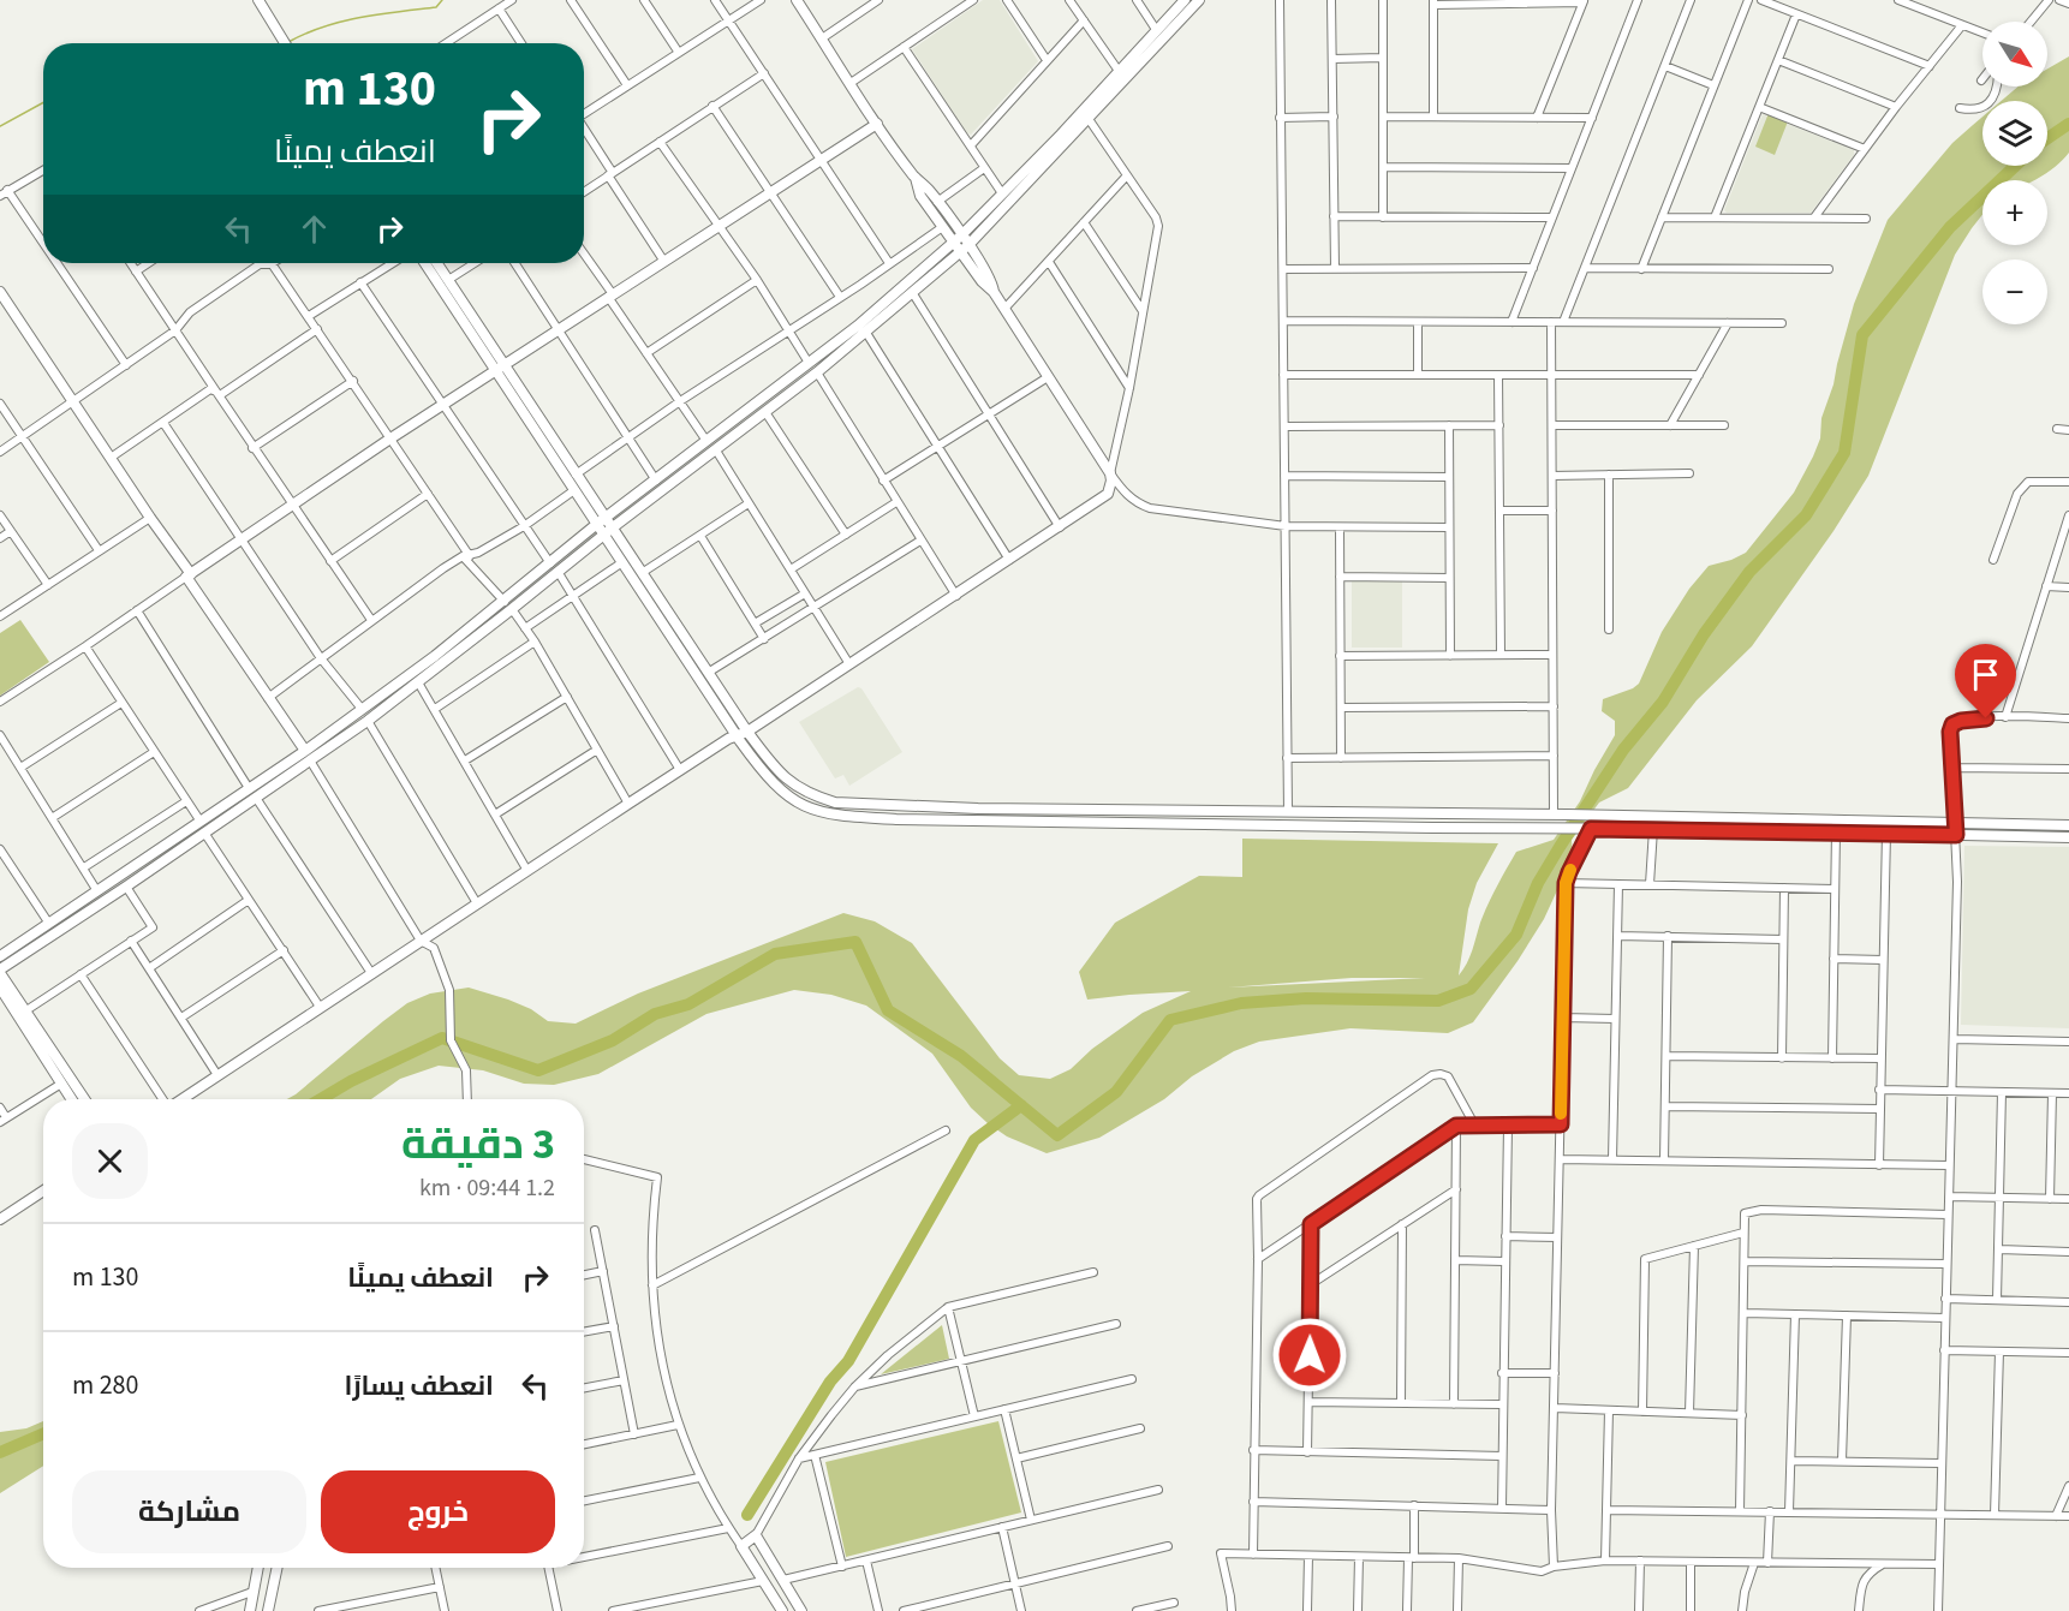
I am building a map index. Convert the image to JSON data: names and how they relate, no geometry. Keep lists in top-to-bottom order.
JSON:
{
  "north": "bottom right",
  "page": {
    "map_buttons": ["+", "−"],
    "turn": ["130 m", "انعطف يمينًا"],
    "heading": ["3 دقيقة", "1.2 km · 09:44"],
    "list": [
      {
        "name": "انعطف يمينًا",
        "value": "130 m"
      },
      {
        "name": "انعطف يسارًا",
        "value": "280 m"
      }
    ],
    "buttons": ["خروج", "مشاركة"]
  }
}
